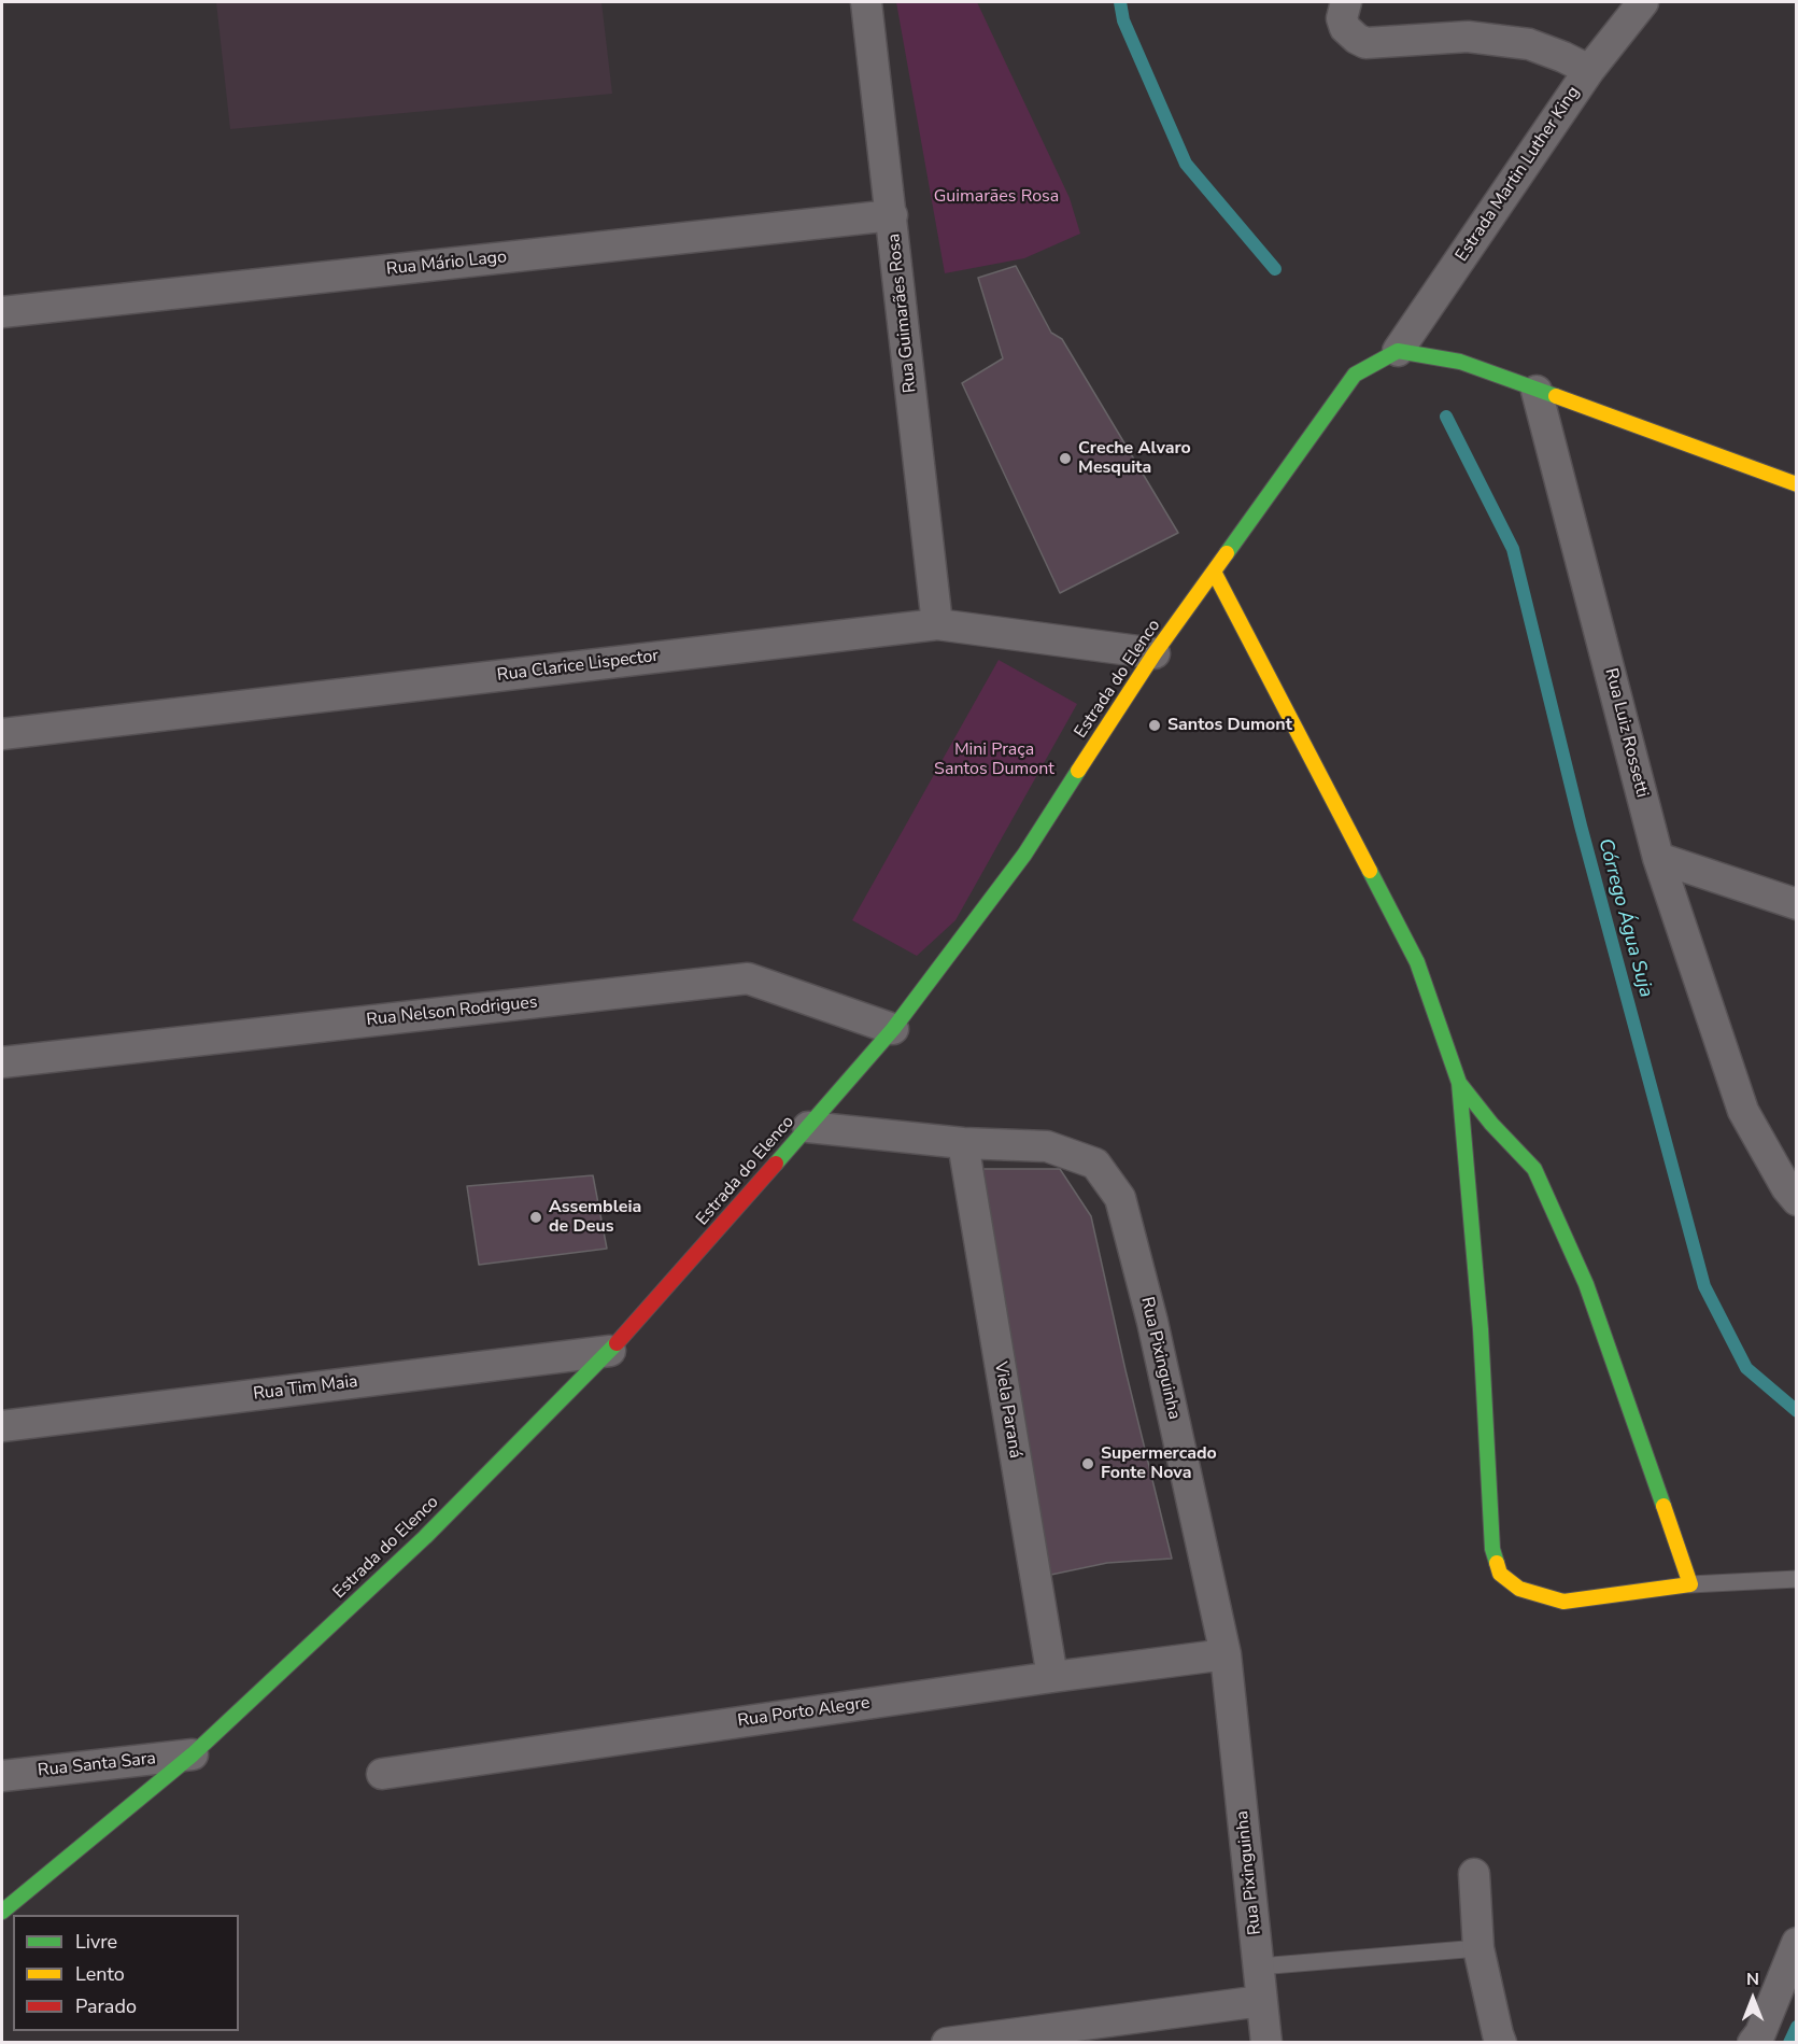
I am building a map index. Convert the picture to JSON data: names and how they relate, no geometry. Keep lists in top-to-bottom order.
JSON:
{
  "streets": {
    "street": [
      "Estrada Martin Luther King",
      "Rua Mário Lago",
      "Rua Guimarães Rosa",
      "Rua Clarice Lispector",
      "Estrada do Elenco",
      "Rua Luiz Rossetti",
      "Rua Nelson Rodrigues",
      "Rua Pixinguinha",
      "Rua Tim Maia",
      "Viela Paraná",
      "Rua Porto Alegre",
      "Rua Santa Sara"
    ]
  },
  "crossings": [
    ["Estrada Martin Luther King", "Estrada do Elenco"],
    ["Rua Mário Lago", "Rua Guimarães Rosa"],
    ["Rua Guimarães Rosa", "Rua Clarice Lispector"],
    ["Rua Clarice Lispector", "Estrada do Elenco"],
    ["Estrada do Elenco", "Rua Nelson Rodrigues"],
    ["Estrada do Elenco", "Rua Pixinguinha"],
    ["Estrada do Elenco", "Rua Tim Maia"],
    ["Estrada do Elenco", "Rua Santa Sara"],
    ["Rua Pixinguinha", "Viela Paraná"],
    ["Rua Pixinguinha", "Rua Porto Alegre"],
    ["Viela Paraná", "Rua Porto Alegre"]
  ],
  "water": ["Córrego Água Suja"],
  "parks": ["Guimarães Rosa", "Mini Praça Santos Dumont"],
  "places": [
    "Creche Alvaro Mesquita",
    "Santos Dumont",
    "Assembleia de Deus",
    "Supermercado Fonte Nova"
  ],
  "legend": ["Livre", "Lento", "Parado"],
  "north": "top"
}
